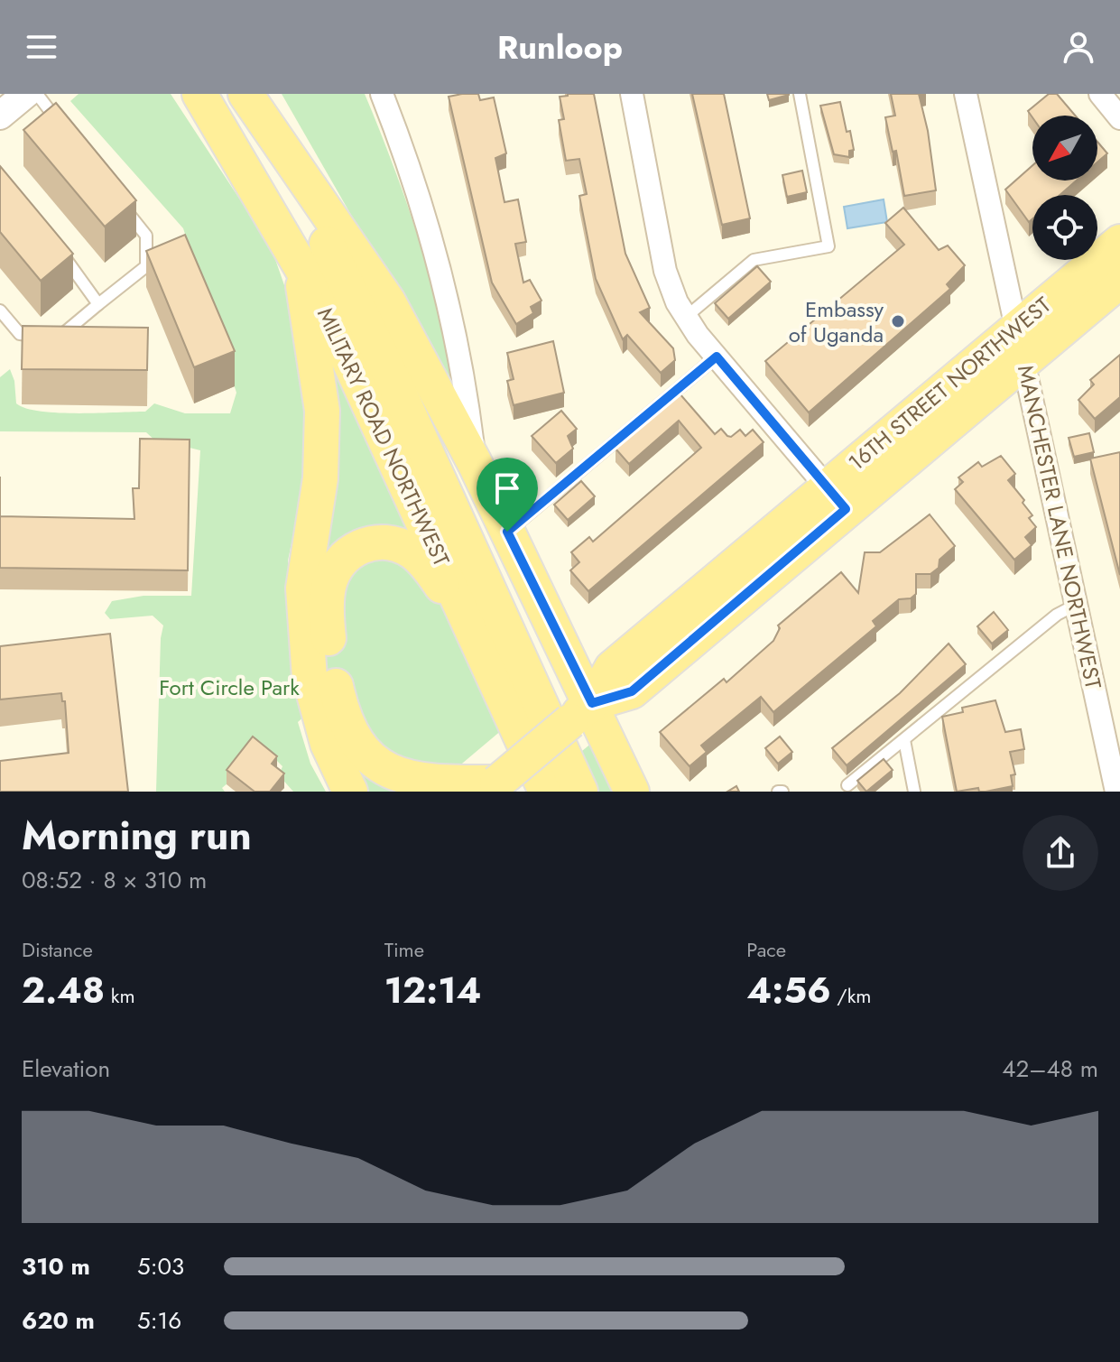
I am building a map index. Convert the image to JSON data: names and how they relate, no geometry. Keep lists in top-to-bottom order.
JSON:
{
  "streets": {
    "main road": ["16TH STREET NORTHWEST", "MILITARY ROAD NORTHWEST"],
    "street": ["MANCHESTER LANE NORTHWEST"]
  },
  "crossings": [
    ["16TH STREET NORTHWEST", "MANCHESTER LANE NORTHWEST"]
  ],
  "parks": ["Fort Circle Park"],
  "places": ["Embassy of Uganda"],
  "north": "bottom left",
  "page": {
    "header": "Runloop",
    "heading": ["Morning run", "08:52 · 8 × 310 m"],
    "stats": [
      ["Distance", "2.48 km"],
      ["Time", "12:14"],
      ["Pace", "4:56 /km"]
    ],
    "chart": ["Elevation", "42–48 m"],
    "list": [
      {
        "name": "310 m",
        "note": "5:03"
      },
      {
        "name": "620 m",
        "note": "5:16"
      }
    ]
  }
}
